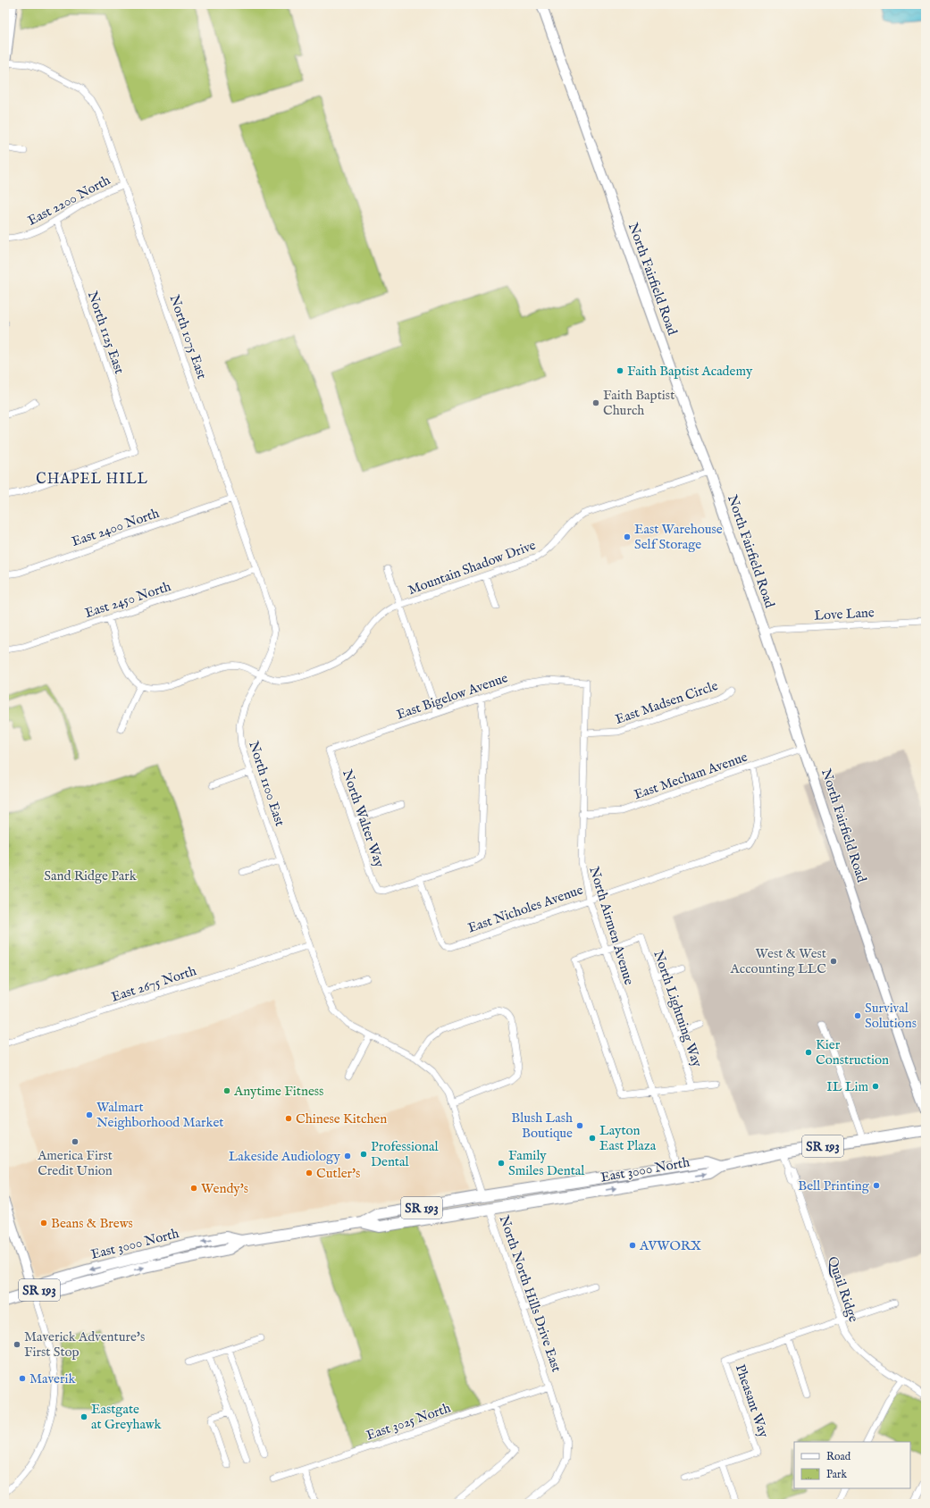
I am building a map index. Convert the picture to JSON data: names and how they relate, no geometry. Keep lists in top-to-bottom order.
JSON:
{
  "streets": {
    "main road": ["North Fairfield Road", "SR 193", "East 3000 North"],
    "street": [
      "East 2200 North",
      "North 1125 East",
      "North 1075 East",
      "East 2400 North",
      "Mountain Shadow Drive",
      "East 2450 North",
      "Love Lane",
      "East Bigelow Avenue",
      "East Madsen Circle",
      "East Mecham Avenue",
      "North 1100 East",
      "North Walter Way",
      "East Nicholes Avenue",
      "North Airmen Avenue",
      "East 2675 North",
      "North Lightning Way",
      "Quail Ridge",
      "North North Hills Drive East",
      "Pheasant Way",
      "East 3025 North"
    ]
  },
  "crossings": [
    ["East 2200 North", "North 1125 East"],
    ["East 2200 North", "North 1075 East"],
    ["North Fairfield Road", "Mountain Shadow Drive"],
    ["North Fairfield Road", "Love Lane"],
    ["North Fairfield Road", "East Mecham Avenue"],
    ["North 1075 East", "East 2400 North"],
    ["North 1075 East", "East 2450 North"],
    ["North 1075 East", "North 1100 East"],
    ["Mountain Shadow Drive", "North 1100 East"],
    ["East 2450 North", "North 1100 East"],
    ["East Bigelow Avenue", "North Walter Way"],
    ["East Bigelow Avenue", "North Airmen Avenue"],
    ["East Madsen Circle", "North Airmen Avenue"],
    ["East Mecham Avenue", "East Nicholes Avenue"],
    ["East Mecham Avenue", "North Airmen Avenue"],
    ["North 1100 East", "East 2675 North"],
    ["North 1100 East", "East 3000 North"],
    ["North Walter Way", "East Nicholes Avenue"],
    ["East Nicholes Avenue", "North Airmen Avenue"],
    ["North Airmen Avenue", "North Lightning Way"],
    ["North Airmen Avenue", "East 3000 North"],
    ["East 3000 North", "Quail Ridge"],
    ["East 3000 North", "North North Hills Drive East"],
    ["Quail Ridge", "Pheasant Way"],
    ["North North Hills Drive East", "East 3025 North"]
  ],
  "districts": ["CHAPEL HILL"],
  "parks": ["Sand Ridge Park"],
  "places": [
    "Faith Baptist Academy",
    "Faith Baptist Church",
    "East Warehouse Self Storage",
    "West & West Accounting LLC",
    "Survival Solutions",
    "Kier Construction",
    "IL Lim",
    "Anytime Fitness",
    "Walmart Neighborhood Market",
    "Chinese Kitchen",
    "Blush Lash Boutique",
    "Layton East Plaza",
    "America First Credit Union",
    "Professional Dental",
    "Lakeside Audiology",
    "Family Smiles Dental",
    "Cutler's",
    "Bell Printing",
    "Wendy's",
    "Beans & Brews",
    "AVWORX",
    "Maverick Adventure's First Stop",
    "Maverik",
    "Eastgate at Greyhawk"
  ],
  "legend": ["Road", "Park"]
}
